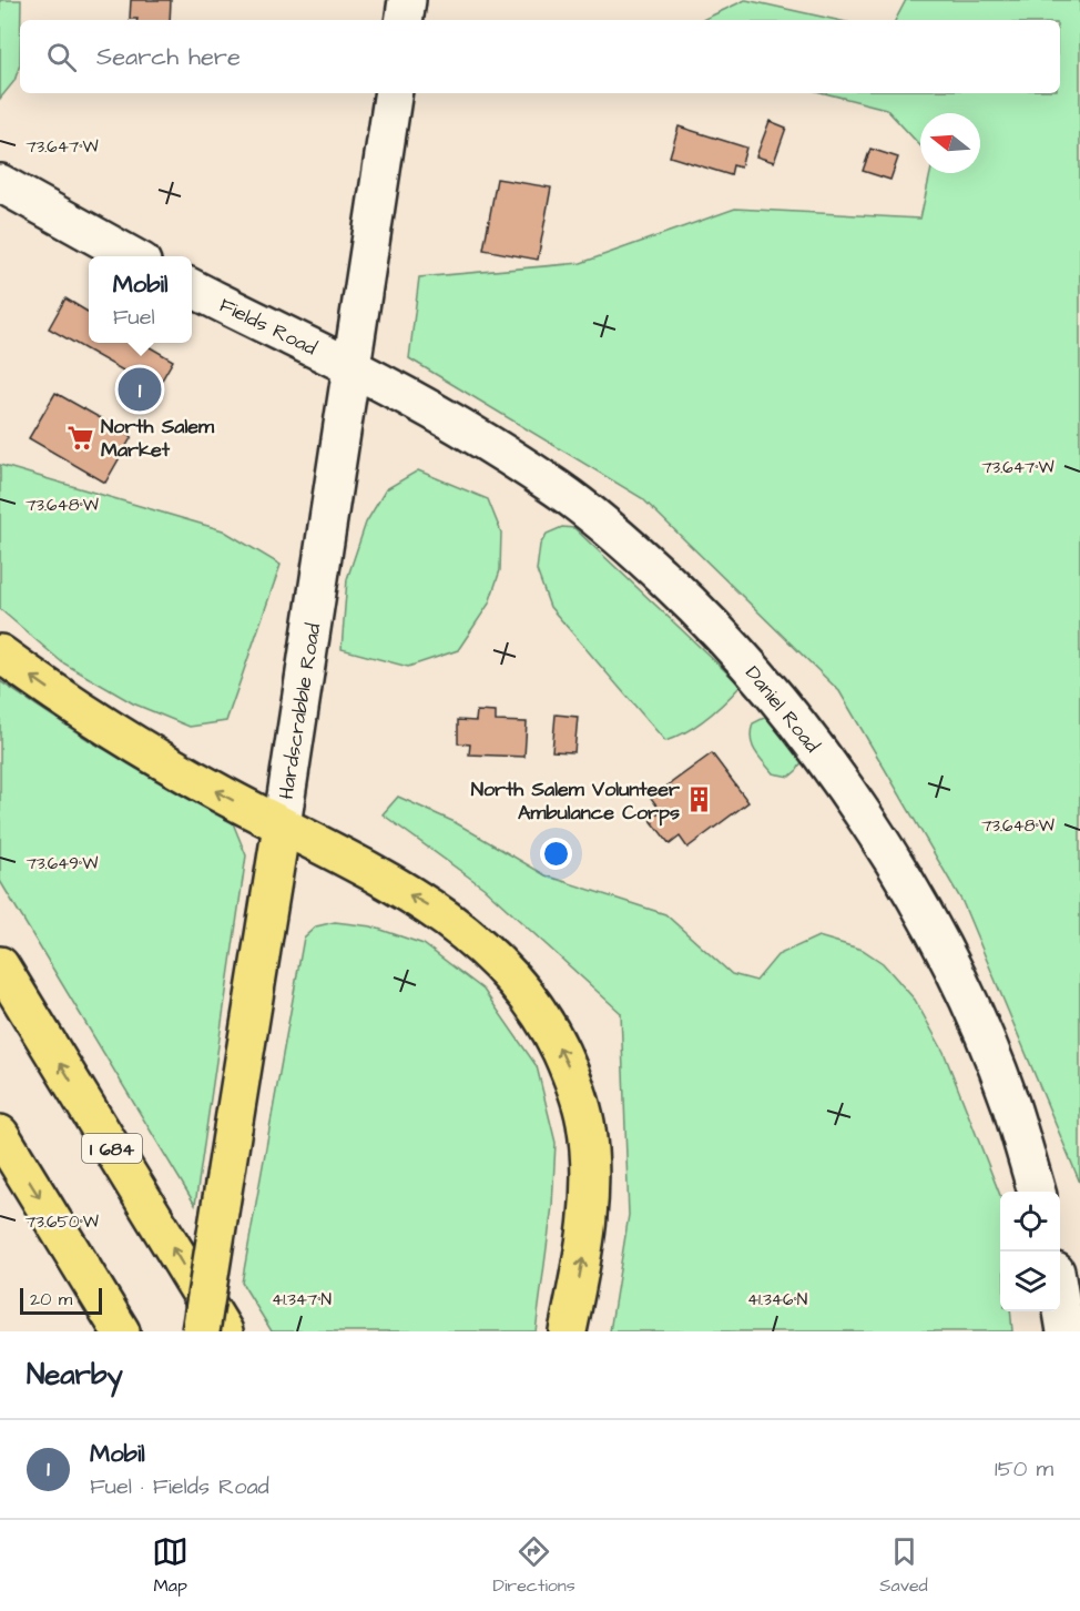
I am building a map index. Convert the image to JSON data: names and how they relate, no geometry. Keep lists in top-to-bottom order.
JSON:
{
  "streets": {
    "main road": ["Hardscrabble Road", "I 684"],
    "street": ["Fields Road", "Daniel Road"]
  },
  "crossings": [
    ["Fields Road", "Daniel Road"],
    ["Fields Road", "Hardscrabble Road"],
    ["Daniel Road", "Hardscrabble Road"]
  ],
  "places": {
    "supermarket": ["North Salem Market"],
    "building": ["North Salem Volunteer Ambulance Corps"]
  },
  "scale_bar": "20 m",
  "north": "left",
  "page": {
    "search": "Search here",
    "popup": ["Mobil", "Fuel"],
    "pins": "1",
    "scale": "20 m",
    "heading": "Nearby",
    "list": [
      {
        "mark": "1",
        "name": "Mobil",
        "note": "Fuel · Fields Road",
        "value": "150 m"
      }
    ],
    "nav": ["Map", "Directions", "Saved"]
  },
  "coordinates": [
    "73.647°W",
    "73.648°W",
    "73.649°W",
    "73.650°W",
    "41.347°N",
    "41.346°N"
  ]
}
